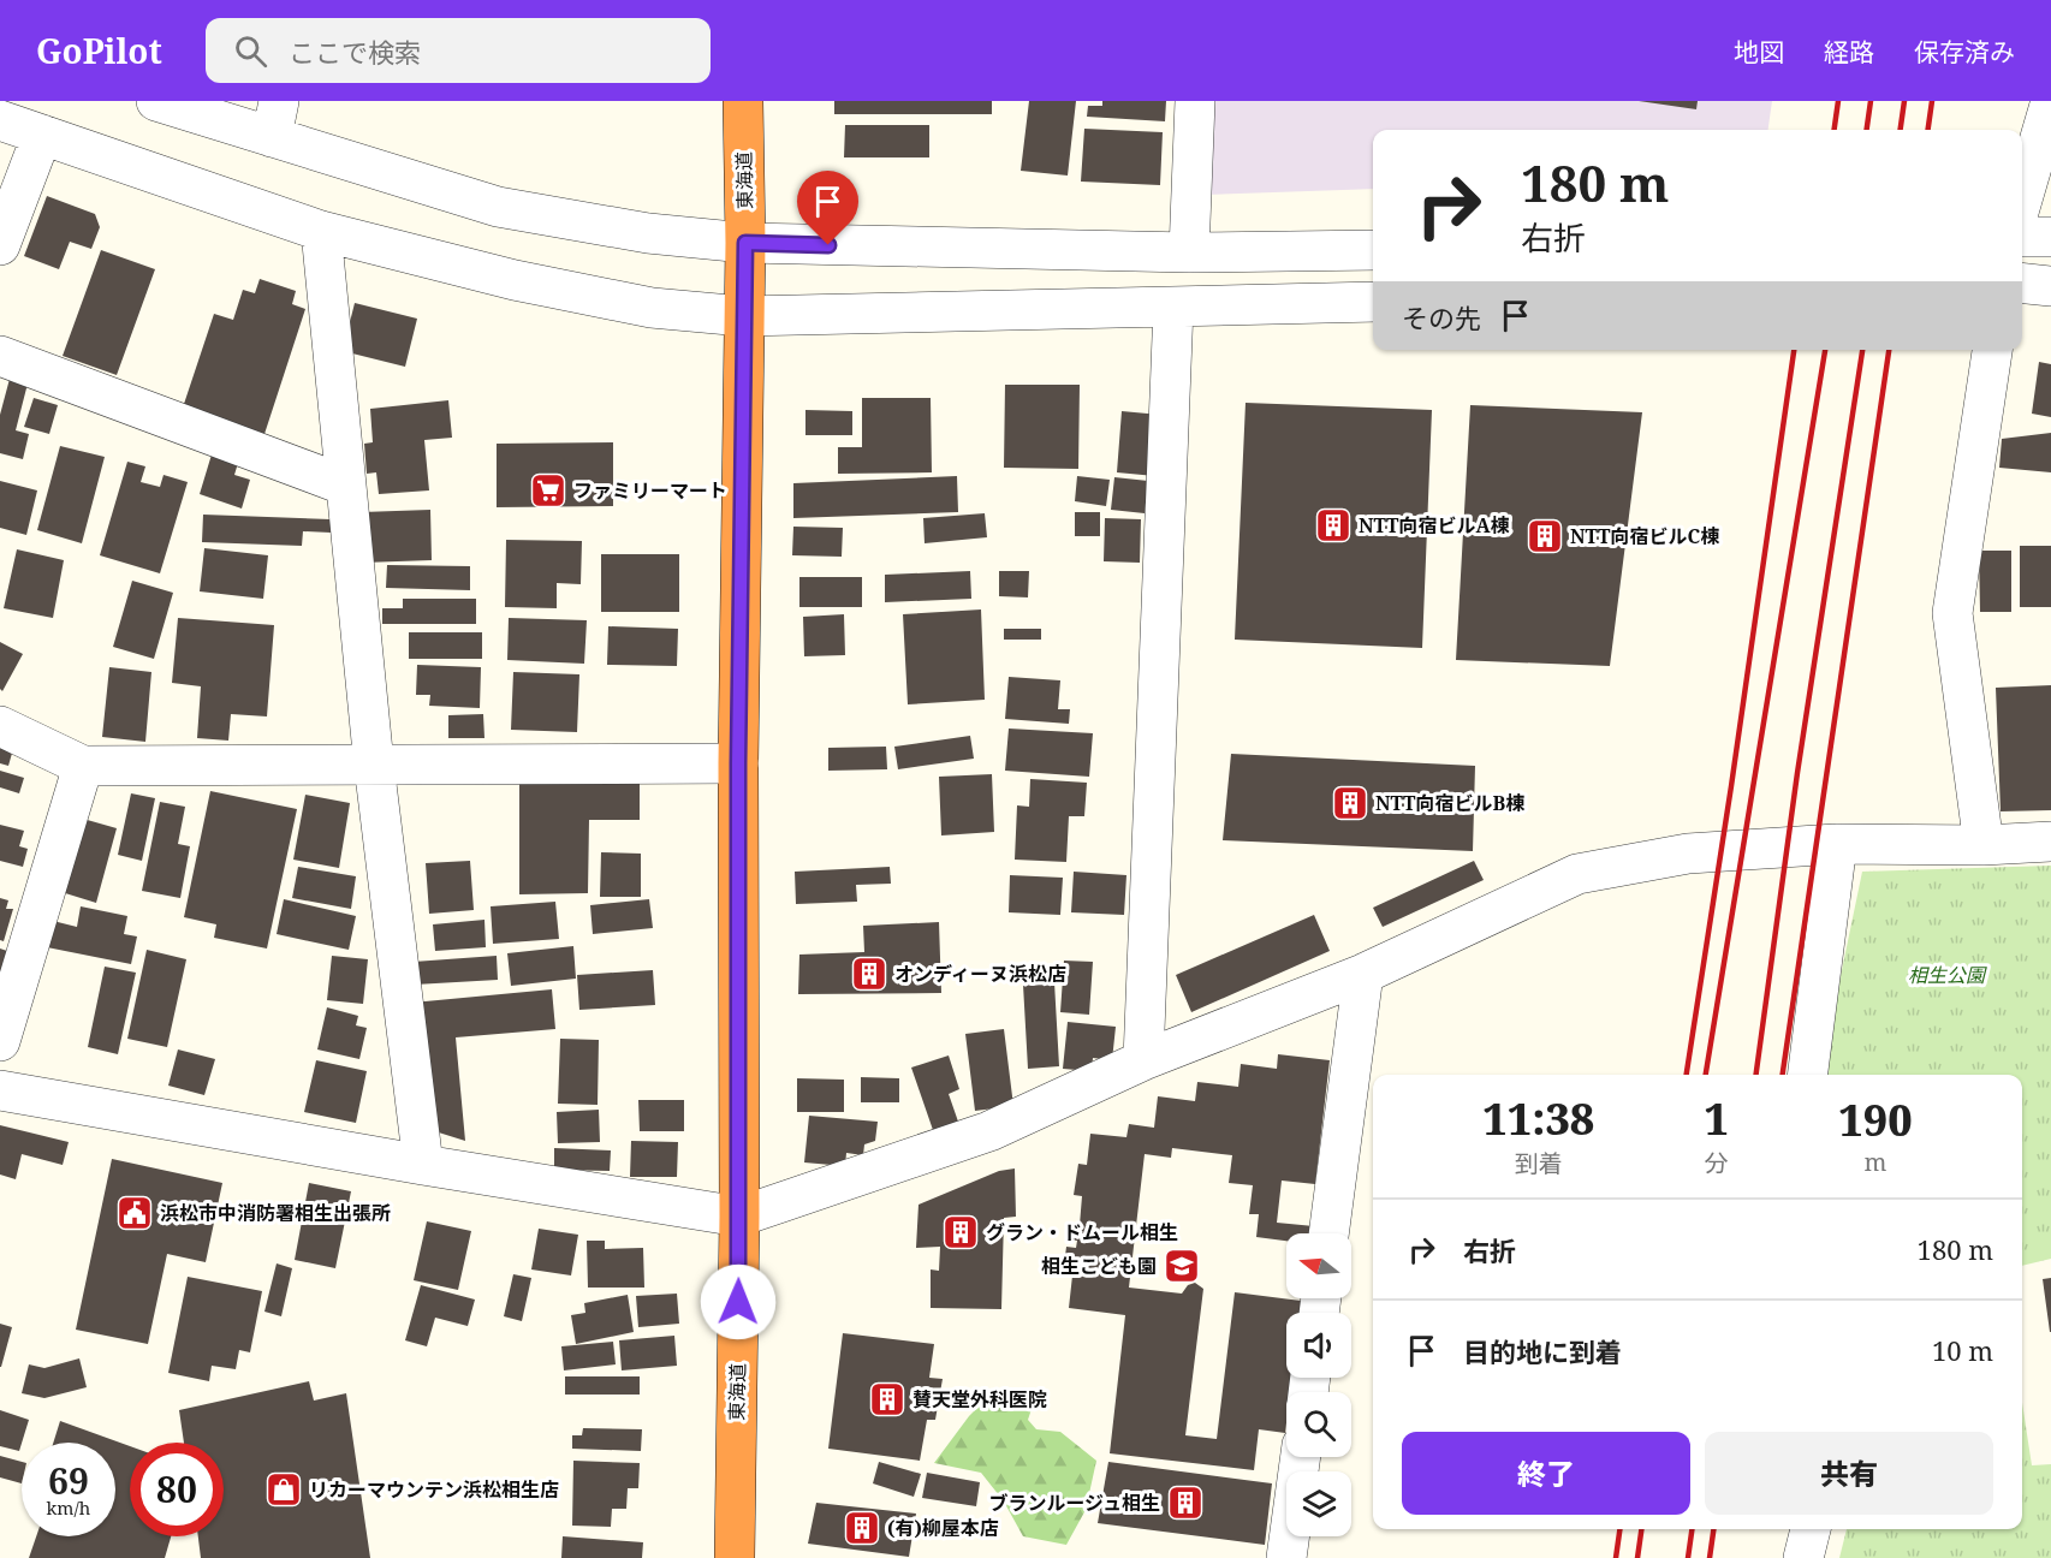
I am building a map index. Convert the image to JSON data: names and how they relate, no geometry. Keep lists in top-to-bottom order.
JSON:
{
  "streets": {
    "highway": ["東海道"]
  },
  "parks": ["相生公園"],
  "places": {
    "supermarket": ["ファミリーマート"],
    "building": [
      "NTT向宿ビルA棟",
      "NTT向宿ビルC棟",
      "NTT向宿ビルB棟",
      "オンディーヌ浜松店",
      "グラン・ドムール相生",
      "賛天堂外科医院",
      "ブランルージュ相生",
      "(有)柳屋本店"
    ],
    "public building": ["浜松市中消防署相生出張所"],
    "school or university": ["相生こども園"],
    "shop": ["リカーマウンテン浜松相生店"]
  },
  "north": "left",
  "page": {
    "header": "GoPilot",
    "search": "ここで検索",
    "nav": ["地図", "経路", "保存済み"],
    "turn": ["180 m", "右折"],
    "then": "その先",
    "eta": [
      "11:38",
      "到着",
      "1",
      "分",
      "190",
      "m"
    ],
    "list": [
      {
        "name": "右折",
        "value": "180 m"
      },
      {
        "name": "目的地に到着",
        "value": "10 m"
      }
    ],
    "buttons": ["終了", "共有"],
    "speed": "69 km/h",
    "limit": "80"
  }
}
